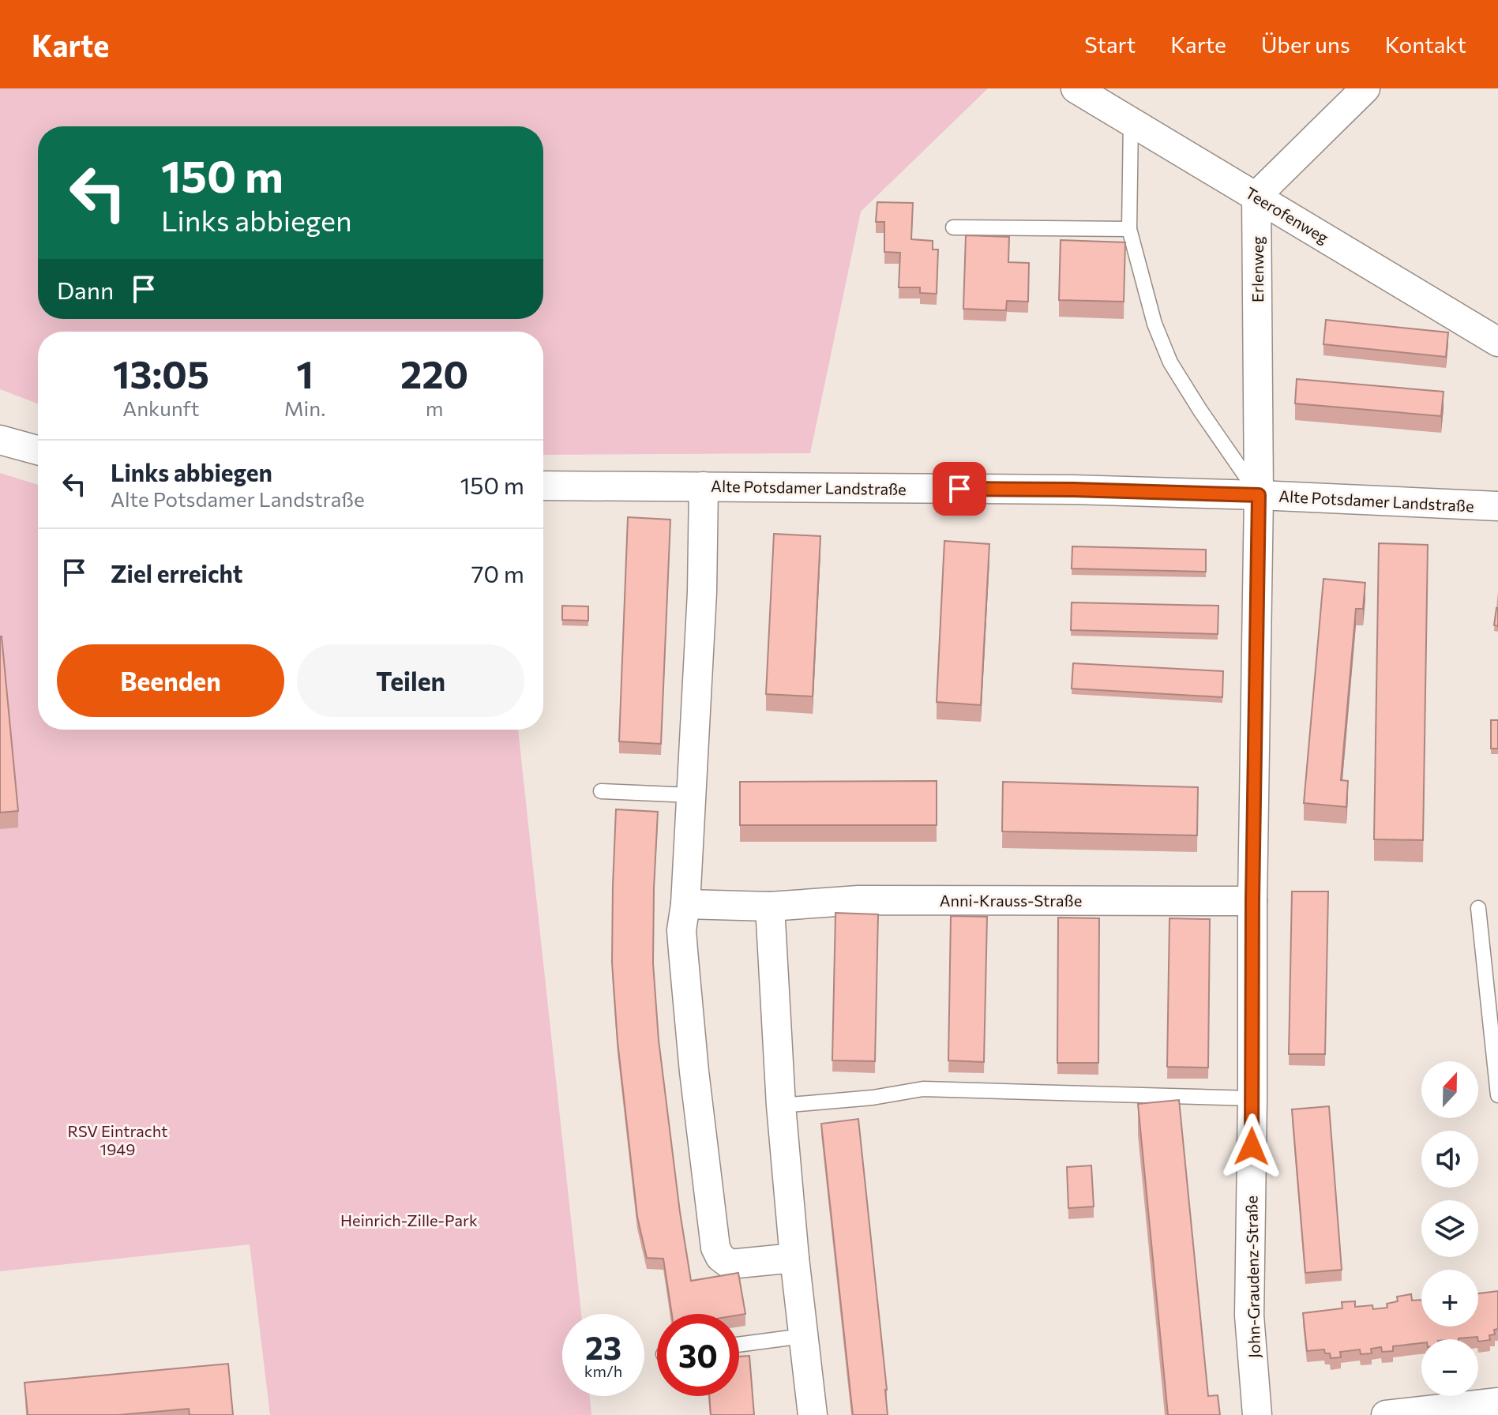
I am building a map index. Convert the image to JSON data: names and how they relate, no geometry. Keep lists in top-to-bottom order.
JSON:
{
  "streets": {
    "street": [
      "Teerofenweg",
      "Erlenweg",
      "Alte Potsdamer Landstraße",
      "Anni-Krauss-Straße",
      "John-Graudenz-Straße"
    ]
  },
  "crossings": [
    ["Teerofenweg", "Erlenweg"],
    ["Erlenweg", "Alte Potsdamer Landstraße"],
    ["Erlenweg", "John-Graudenz-Straße"],
    ["Alte Potsdamer Landstraße", "John-Graudenz-Straße"],
    ["Anni-Krauss-Straße", "John-Graudenz-Straße"]
  ],
  "parks": ["RSV Eintracht 1949", "Heinrich-Zille-Park"],
  "north": "top",
  "page": {
    "header": "Karte",
    "nav": [
      "Start",
      "Karte",
      "Über uns",
      "Kontakt"
    ],
    "turn": ["150 m", "Links abbiegen"],
    "then": "Dann",
    "eta": [
      "13:05",
      "Ankunft",
      "1",
      "Min.",
      "220",
      "m"
    ],
    "list": [
      {
        "name": "Links abbiegen",
        "note": "Alte Potsdamer Landstraße",
        "value": "150 m"
      },
      {
        "name": "Ziel erreicht",
        "value": "70 m"
      }
    ],
    "buttons": ["Beenden", "Teilen"],
    "map_buttons": ["+", "−"],
    "speed": "23 km/h",
    "limit": "30"
  }
}
